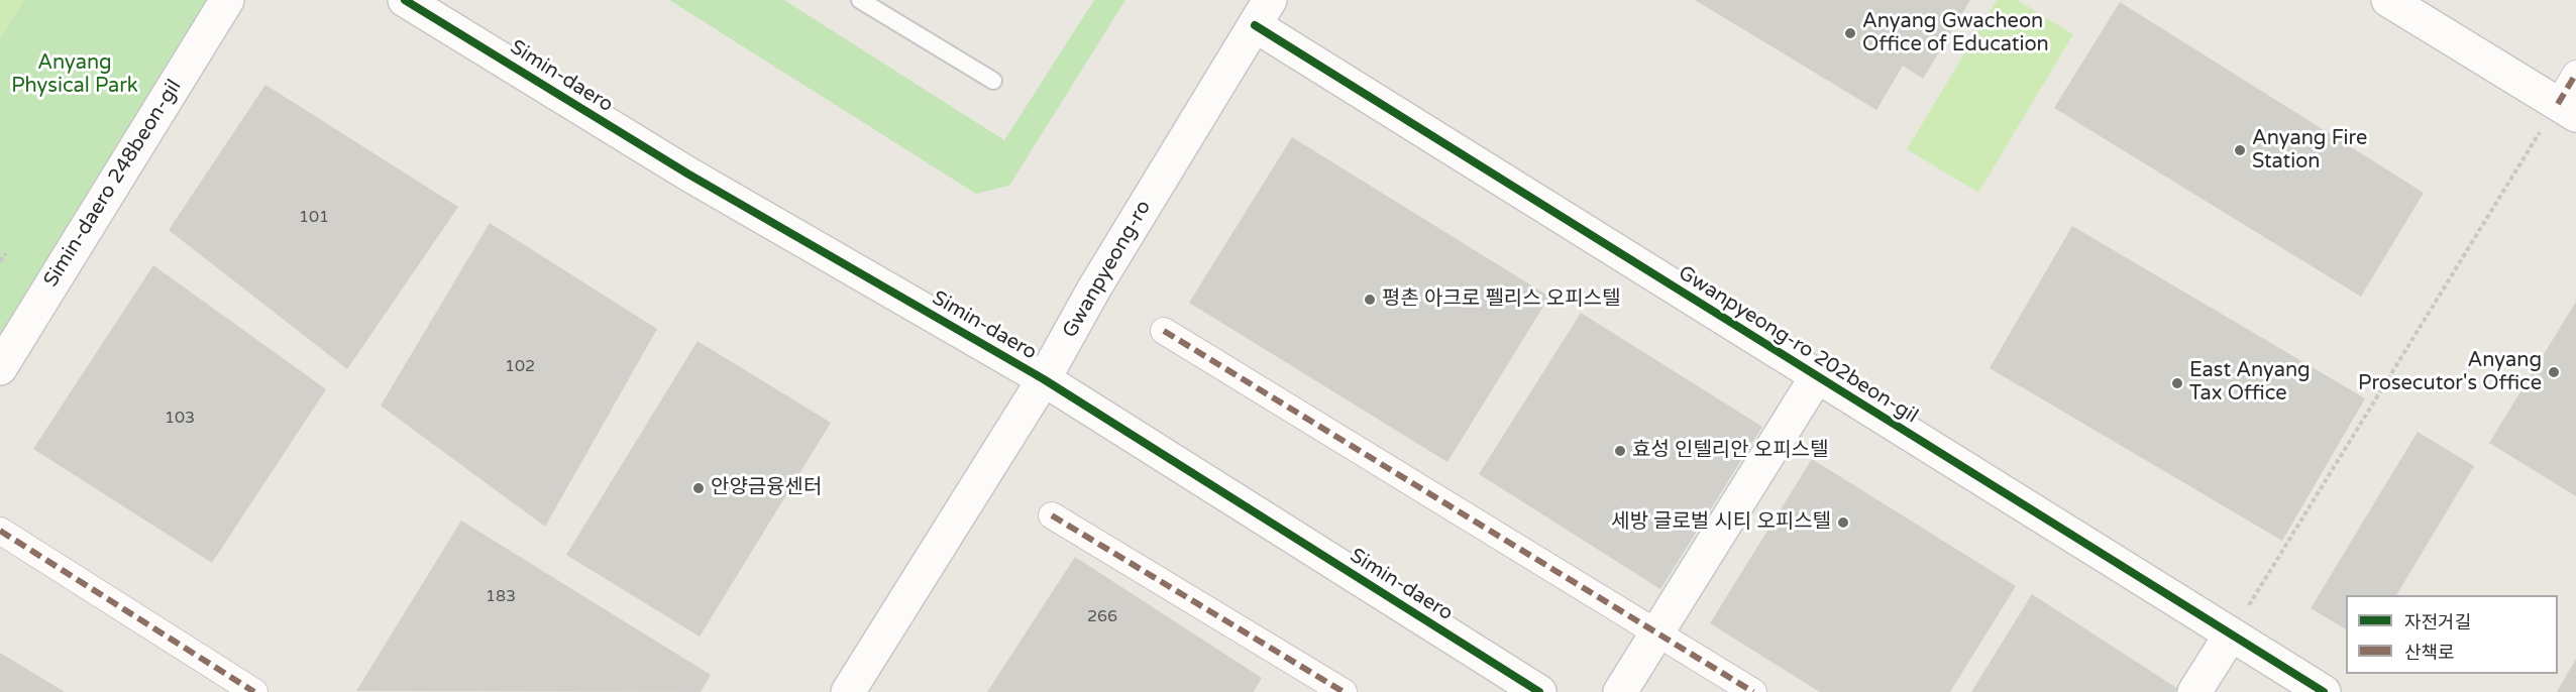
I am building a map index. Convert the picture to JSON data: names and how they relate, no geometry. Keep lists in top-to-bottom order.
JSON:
{
  "streets": {
    "street": [
      "Simin-daero",
      "Simin-daero 248beon-gil",
      "Gwanpyeong-ro",
      "Gwanpyeong-ro 202beon-gil"
    ]
  },
  "crossings": [
    ["Simin-daero", "Gwanpyeong-ro"],
    ["Gwanpyeong-ro", "Gwanpyeong-ro 202beon-gil"]
  ],
  "parks": ["Anyang Physical Park"],
  "places": [
    "Anyang Gwacheon Office of Education",
    "Anyang Fire Station",
    "평촌 아크로 펠리스 오피스텔",
    "Anyang Prosecutor's Office",
    "East Anyang Tax Office",
    "효성 인텔리안 오피스텔",
    "안양금융센터",
    "세방 글로벌 시티 오피스텔"
  ],
  "house_numbers": [
    "101",
    "102",
    "103",
    "183",
    "266"
  ],
  "legend": ["자전거길", "산책로"]
}
